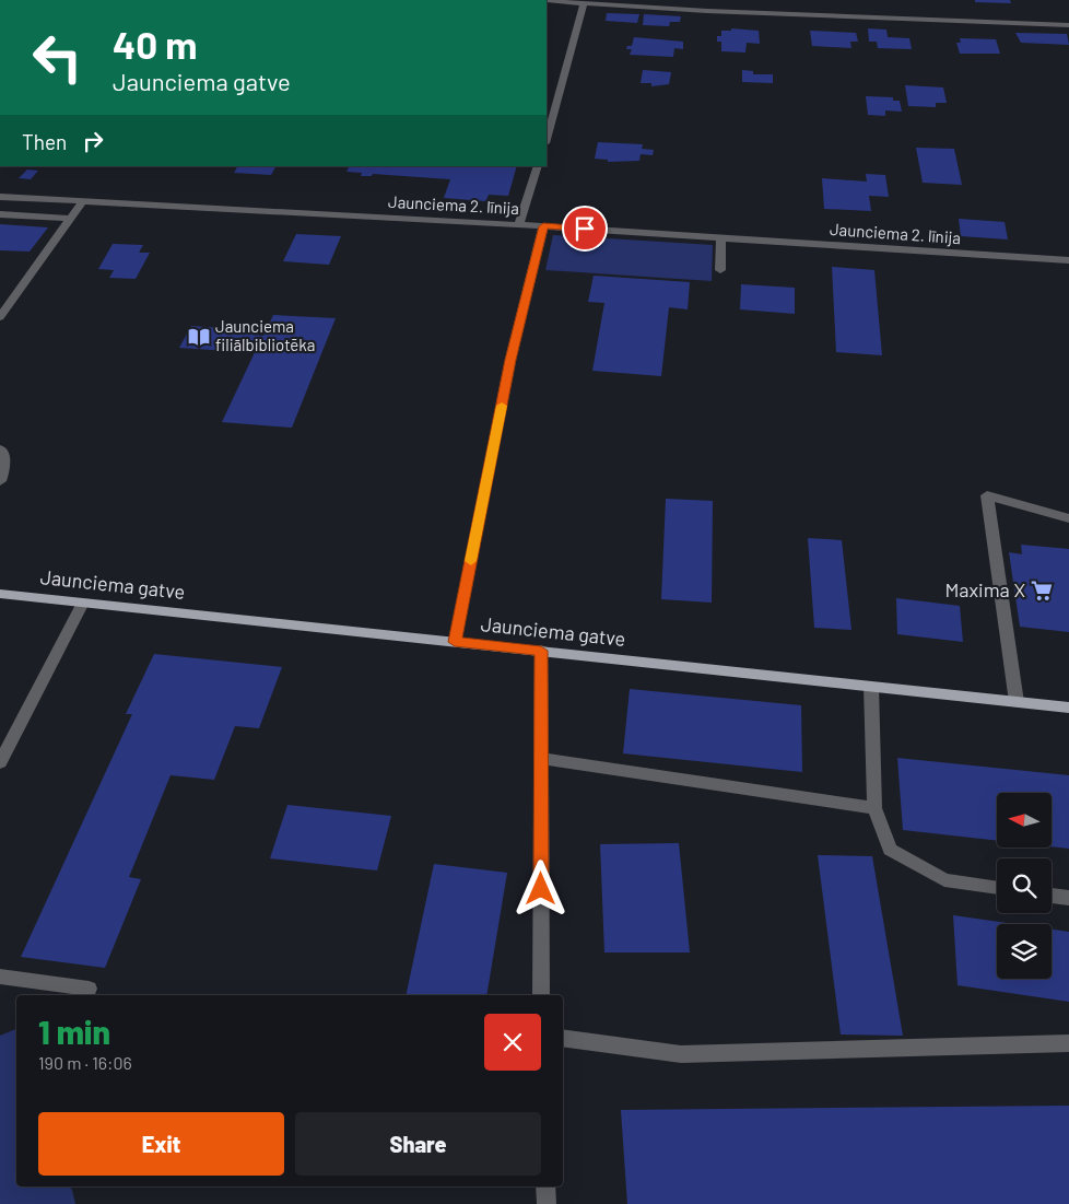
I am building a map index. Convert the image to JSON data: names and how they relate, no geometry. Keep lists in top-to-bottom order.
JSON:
{
  "streets": {
    "main road": ["Jaunciema gatve"],
    "street": ["Jaunciema 2. līnija"]
  },
  "places": {
    "library": ["Jaunciema filiālbibliotēka"],
    "supermarket": ["Maxima X"]
  },
  "north": "left",
  "page": {
    "turn": ["40 m", "Jaunciema gatve"],
    "then": "Then",
    "heading": ["1 min", "190 m · 16:06"],
    "buttons": ["Exit", "Share"]
  }
}
